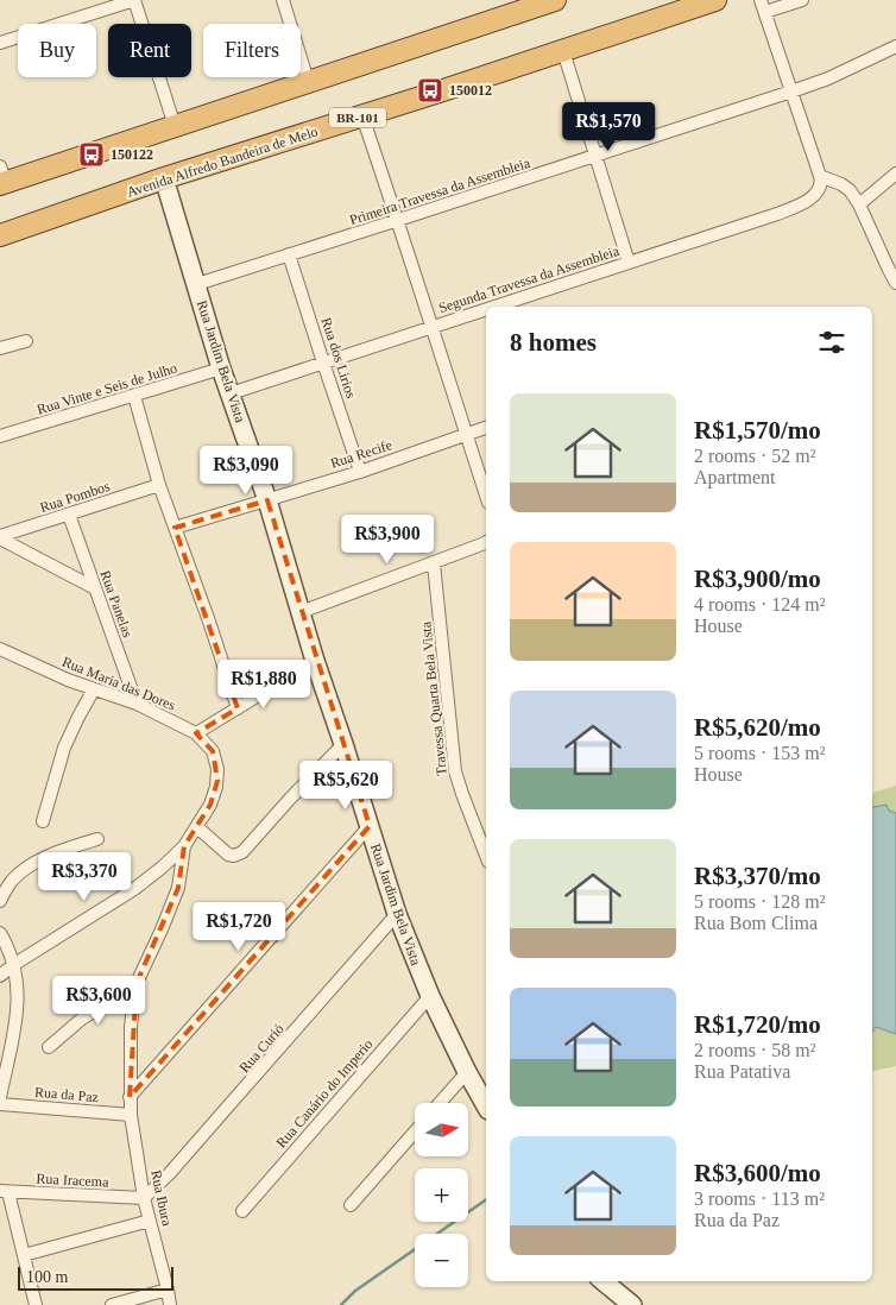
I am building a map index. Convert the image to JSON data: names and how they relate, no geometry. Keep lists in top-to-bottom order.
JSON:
{
  "streets": {
    "highway": ["BR-101", "Avenida Alfredo Bandeira de Melo"],
    "main road": ["Rua Jardim Bela Vista"],
    "street": [
      "Primeira Travessa da Assembleia",
      "Segunda Travessa da Assembleia",
      "Rua dos Lirios",
      "Rua Vinte e Seis de Julho",
      "Rua Recife",
      "Rua Pombos",
      "Rua Panelas",
      "Rua Maria das Dores",
      "Travessa Quarta Bela Vista",
      "Rua Curió",
      "Rua Canário do Imperio",
      "Rua da Paz",
      "Rua Iracema",
      "Rua Ibura"
    ]
  },
  "crossings": [
    ["Avenida Alfredo Bandeira de Melo", "Rua Jardim Bela Vista"],
    ["Primeira Travessa da Assembleia", "Rua dos Lirios"],
    ["Primeira Travessa da Assembleia", "Rua Jardim Bela Vista"],
    ["Segunda Travessa da Assembleia", "Rua dos Lirios"],
    ["Segunda Travessa da Assembleia", "Rua Jardim Bela Vista"],
    ["Rua dos Lirios", "Rua Recife"],
    ["Rua Jardim Bela Vista", "Rua Vinte e Seis de Julho"],
    ["Rua Jardim Bela Vista", "Rua Recife"],
    ["Rua Jardim Bela Vista", "Rua Curió"],
    ["Rua Jardim Bela Vista", "Rua Canário do Imperio"],
    ["Rua Pombos", "Rua Panelas"],
    ["Rua Panelas", "Rua Maria das Dores"],
    ["Rua Curió", "Rua Iracema"],
    ["Rua Curió", "Rua Ibura"],
    ["Rua da Paz", "Rua Ibura"],
    ["Rua Iracema", "Rua Ibura"]
  ],
  "places": {
    "bus stop": ["150012", "150122"]
  },
  "scale_bar": "100 m",
  "north": "right",
  "page": {
    "chip": ["Buy", "Rent", "Filters"],
    "price": [
      "R$1,570",
      "R$3,090",
      "R$3,900",
      "R$1,880",
      "R$5,620",
      "R$3,370",
      "R$1,720",
      "R$3,600"
    ],
    "heading": "8 homes",
    "list": [
      {
        "name": "R$1,570/mo",
        "note": "2 rooms · 52 m² · Apartment"
      },
      {
        "name": "R$3,900/mo",
        "note": "4 rooms · 124 m² · House"
      },
      {
        "name": "R$5,620/mo",
        "note": "5 rooms · 153 m² · House"
      },
      {
        "name": "R$3,370/mo",
        "note": "5 rooms · 128 m² · Rua Bom Clima"
      },
      {
        "name": "R$1,720/mo",
        "note": "2 rooms · 58 m² · Rua Patativa"
      },
      {
        "name": "R$3,600/mo",
        "note": "3 rooms · 113 m² · Rua da Paz"
      }
    ],
    "map_buttons": ["+", "−"],
    "scale": "100 m"
  }
}
